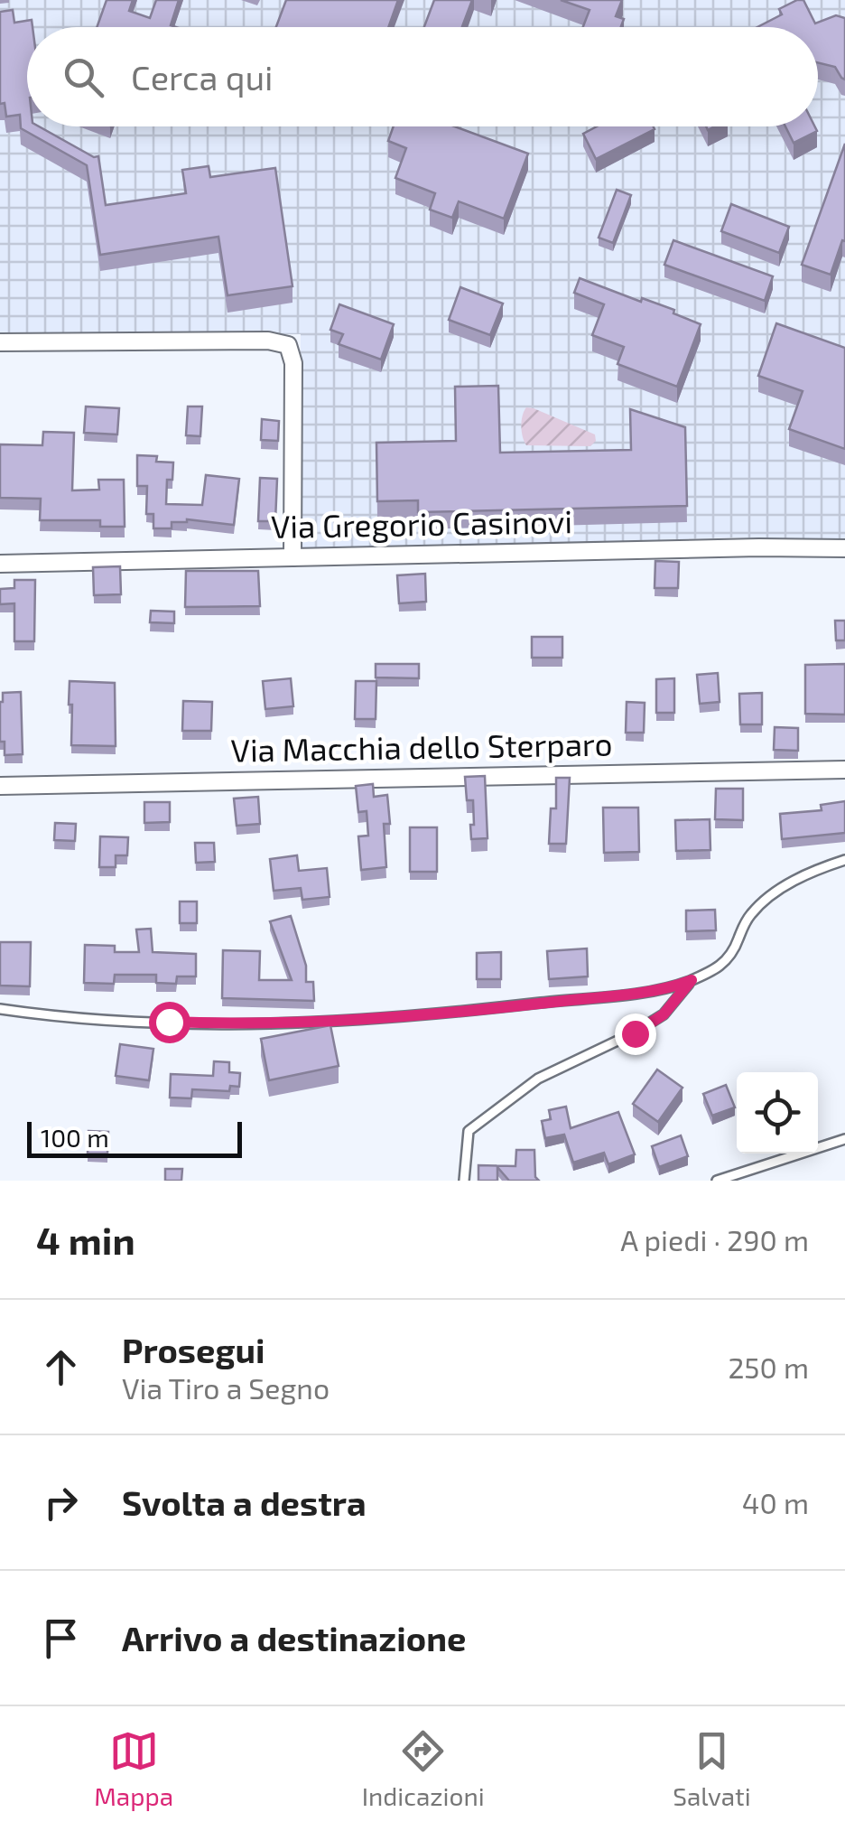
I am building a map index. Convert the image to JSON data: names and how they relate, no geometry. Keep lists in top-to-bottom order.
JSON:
{
  "streets": {
    "street": ["Via Gregorio Casinovi", "Via Macchia dello Sterparo"]
  },
  "scale_bar": "100 m",
  "page": {
    "search": "Cerca qui",
    "scale": "100 m",
    "heading": ["4 min", "A piedi · 290 m"],
    "list": [
      ["Prosegui", "Via Tiro a Segno", "250 m"],
      ["Svolta a destra", "40 m"],
      "Arrivo a destinazione"
    ],
    "nav": ["Mappa", "Indicazioni", "Salvati"]
  }
}
